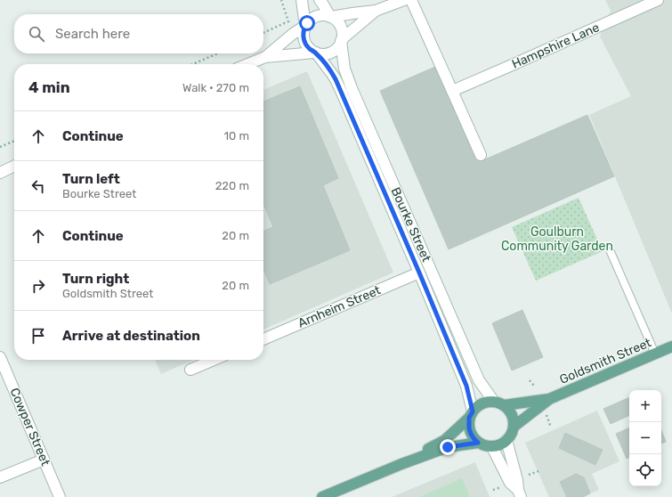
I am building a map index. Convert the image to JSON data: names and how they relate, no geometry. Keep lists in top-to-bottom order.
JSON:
{
  "streets": {
    "main road": ["Goldsmith Street"],
    "street": [
      "Hampshire Lane",
      "Bourke Street",
      "Arnheim Street",
      "Cowper Street"
    ]
  },
  "crossings": [
    ["Bourke Street", "Arnheim Street"],
    ["Bourke Street", "Goldsmith Street"]
  ],
  "parks": ["Goulburn Community Garden"],
  "page": {
    "search": "Search here",
    "heading": ["4 min", "Walk · 270 m"],
    "list": [
      ["Continue", "10 m"],
      ["Turn left", "Bourke Street", "220 m"],
      ["Continue", "20 m"],
      ["Turn right", "Goldsmith Street", "20 m"],
      "Arrive at destination"
    ],
    "map_buttons": ["+", "−"]
  }
}
